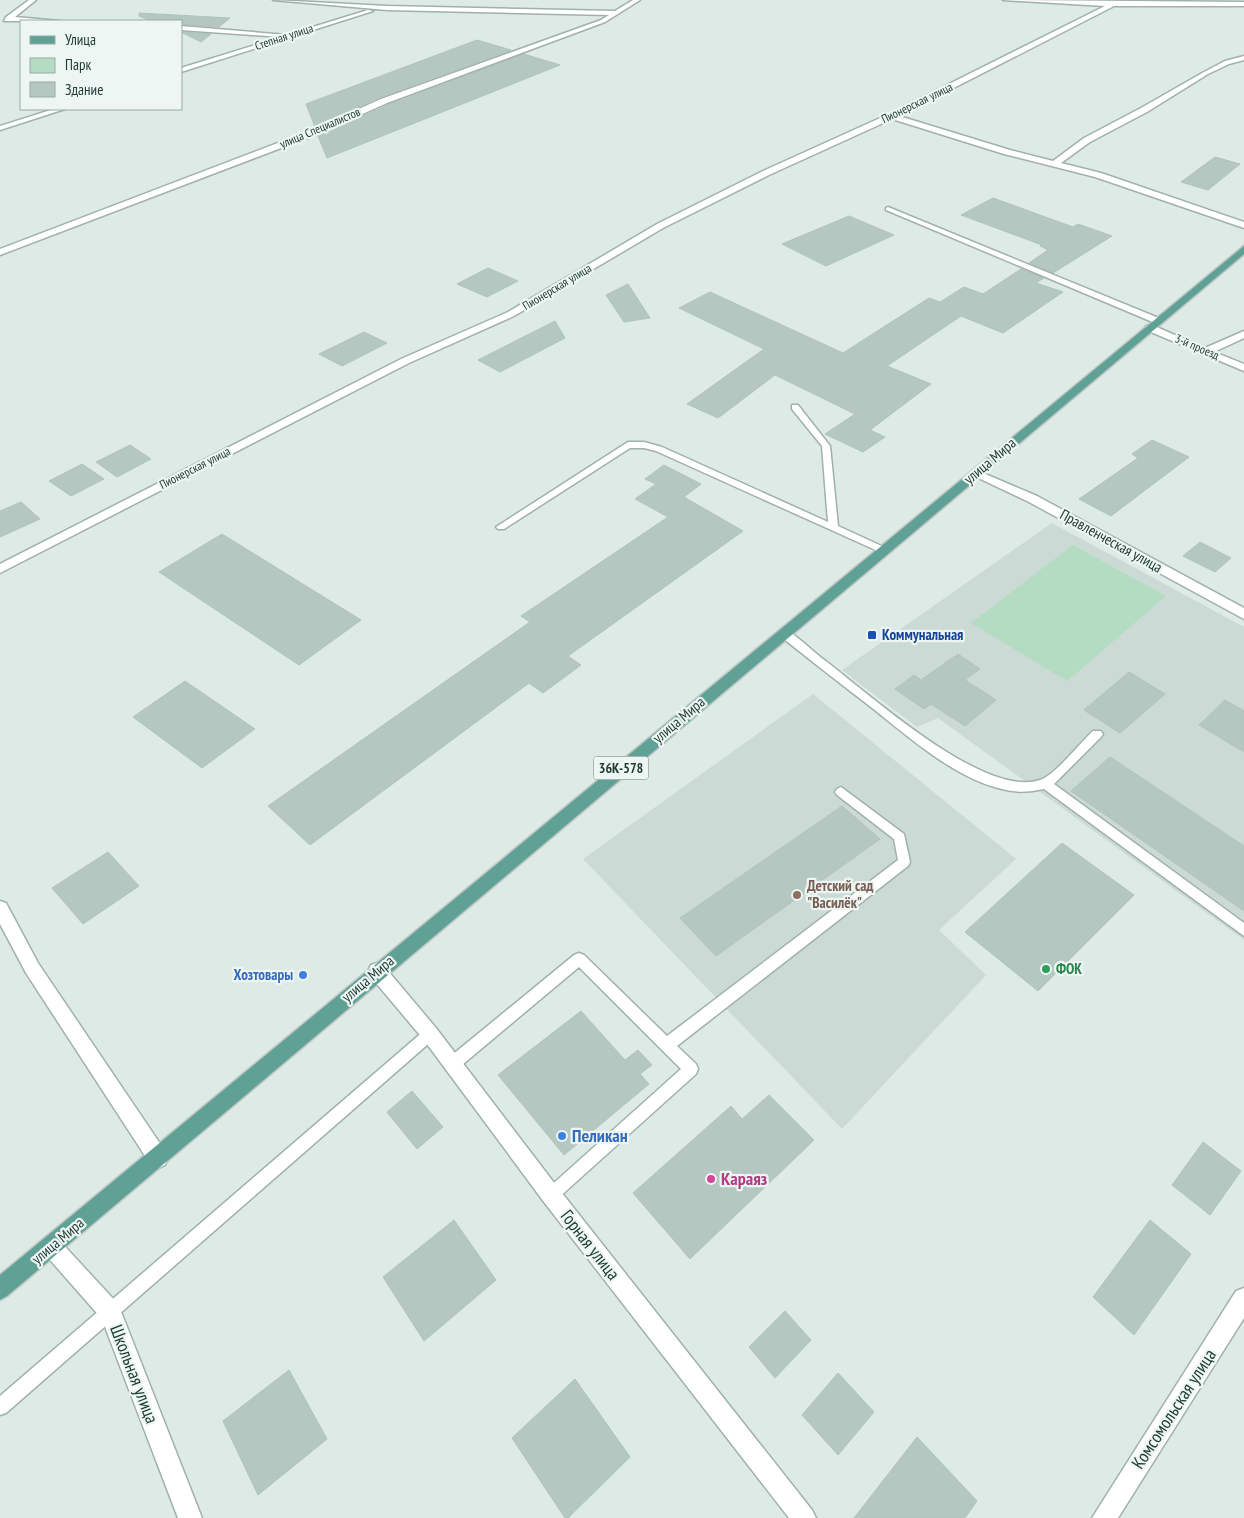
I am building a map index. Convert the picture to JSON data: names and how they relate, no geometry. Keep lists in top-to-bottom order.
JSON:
{
  "streets": {
    "main road": ["улица Мира", "36К-578"],
    "street": [
      "Степная улица",
      "Пионерская улица",
      "улица Специалистов",
      "3-й проезд",
      "Правленческая улица",
      "Горная улица",
      "Школьная улица",
      "Комсомольская улица"
    ]
  },
  "crossings": [
    ["3-й проезд", "улица Мира"],
    ["улица Мира", "Правленческая улица"],
    ["улица Мира", "Горная улица"],
    ["улица Мира", "Школьная улица"]
  ],
  "places": {
    "transit": ["Коммунальная"],
    "other": [
      "Детский сад \"Василёк\"",
      "ФОК",
      "Хозтовары",
      "Пеликан",
      "Караяз"
    ]
  },
  "legend": ["Улица", "Парк", "Здание"]
}
